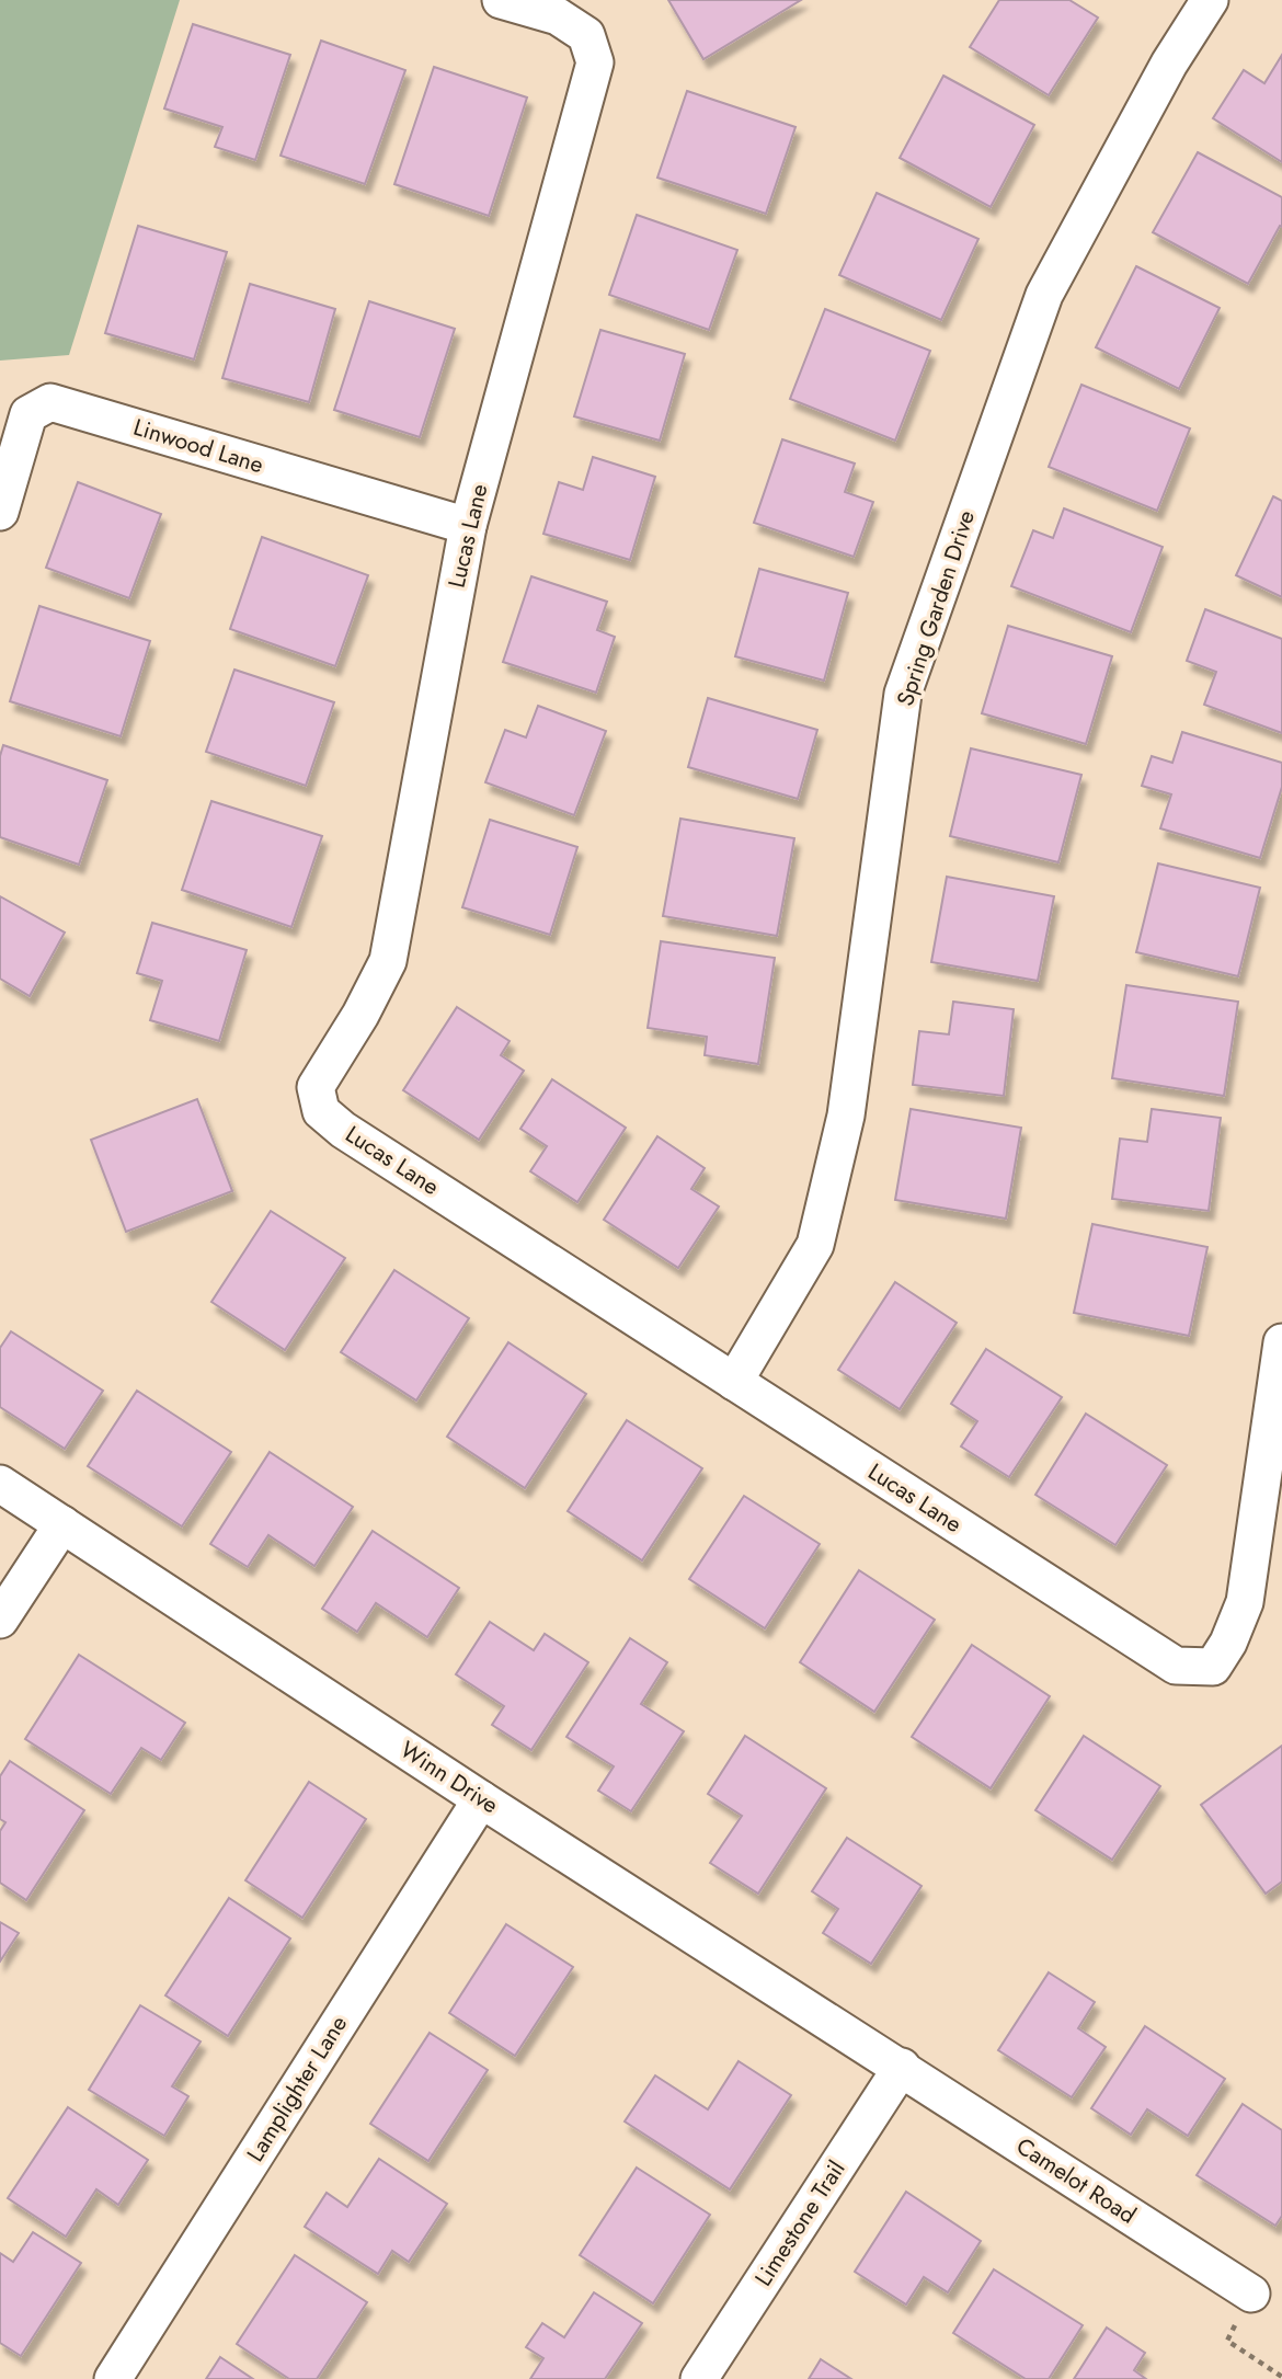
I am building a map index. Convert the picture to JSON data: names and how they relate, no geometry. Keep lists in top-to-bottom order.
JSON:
{
  "streets": {
    "street": [
      "Linwood Lane",
      "Lucas Lane",
      "Spring Garden Drive",
      "Winn Drive",
      "Lamplighter Lane",
      "Camelot Road",
      "Limestone Trail"
    ]
  },
  "crossings": [
    ["Linwood Lane", "Lucas Lane"],
    ["Lucas Lane", "Spring Garden Drive"],
    ["Winn Drive", "Lamplighter Lane"],
    ["Winn Drive", "Camelot Road"],
    ["Winn Drive", "Limestone Trail"],
    ["Camelot Road", "Limestone Trail"]
  ]
}
